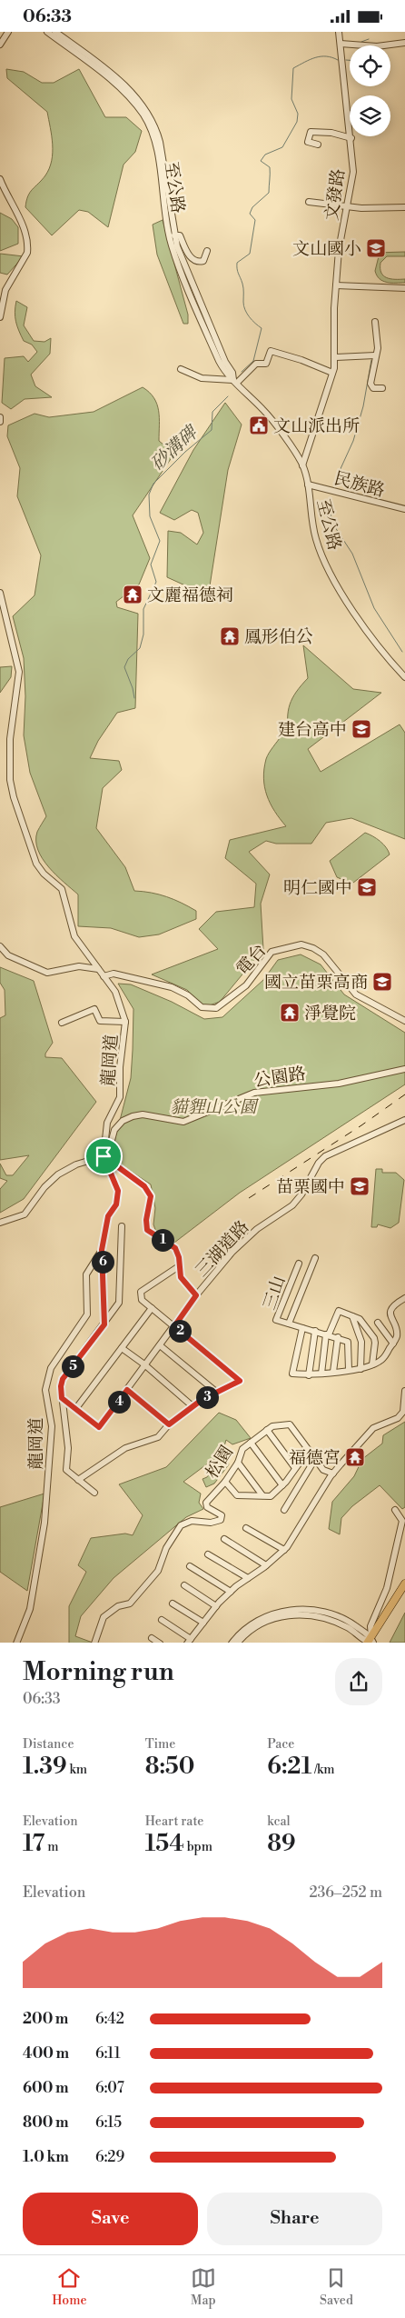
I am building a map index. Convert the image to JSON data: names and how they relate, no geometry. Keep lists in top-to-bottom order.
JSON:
{
  "streets": {
    "street": [
      "至公路",
      "文發路",
      "民族路",
      "電台",
      "龍岡道",
      "公園路",
      "三湖道路",
      "三山",
      "松園"
    ]
  },
  "crossings": [
    ["至公路", "文發路"],
    ["至公路", "民族路"],
    ["電台", "龍岡道"],
    ["龍岡道", "公園路"],
    ["龍岡道", "三湖道路"],
    ["公園路", "三湖道路"]
  ],
  "water": ["砂溝碑"],
  "parks": ["貓貍山公園"],
  "places": {
    "school or university": [
      "文山國小",
      "建台高中",
      "明仁國中",
      "國立苗栗高商",
      "苗栗國中"
    ],
    "public building": ["文山派出所"],
    "temple": [
      "文麗福德祠",
      "鳳形伯公",
      "淨覺院",
      "福德宮"
    ]
  },
  "page": {
    "status": "06:33",
    "pins": [
      "1",
      "6",
      "2",
      "5",
      "3",
      "4"
    ],
    "heading": ["Morning run", "06:33"],
    "stats": [
      ["Distance", "1.39 km"],
      ["Time", "8:50"],
      ["Pace", "6:21 /km"],
      ["Elevation", "17 m"],
      ["Heart rate", "154 bpm"],
      ["kcal", "89"]
    ],
    "chart": ["Elevation", "236–252 m"],
    "list": [
      {
        "name": "200 m",
        "note": "6:42"
      },
      {
        "name": "400 m",
        "note": "6:11"
      },
      {
        "name": "600 m",
        "note": "6:07"
      },
      {
        "name": "800 m",
        "note": "6:15"
      },
      {
        "name": "1.0 km",
        "note": "6:29"
      }
    ],
    "buttons": ["Save", "Share"],
    "tabs": ["Home", "Map", "Saved"]
  }
}
